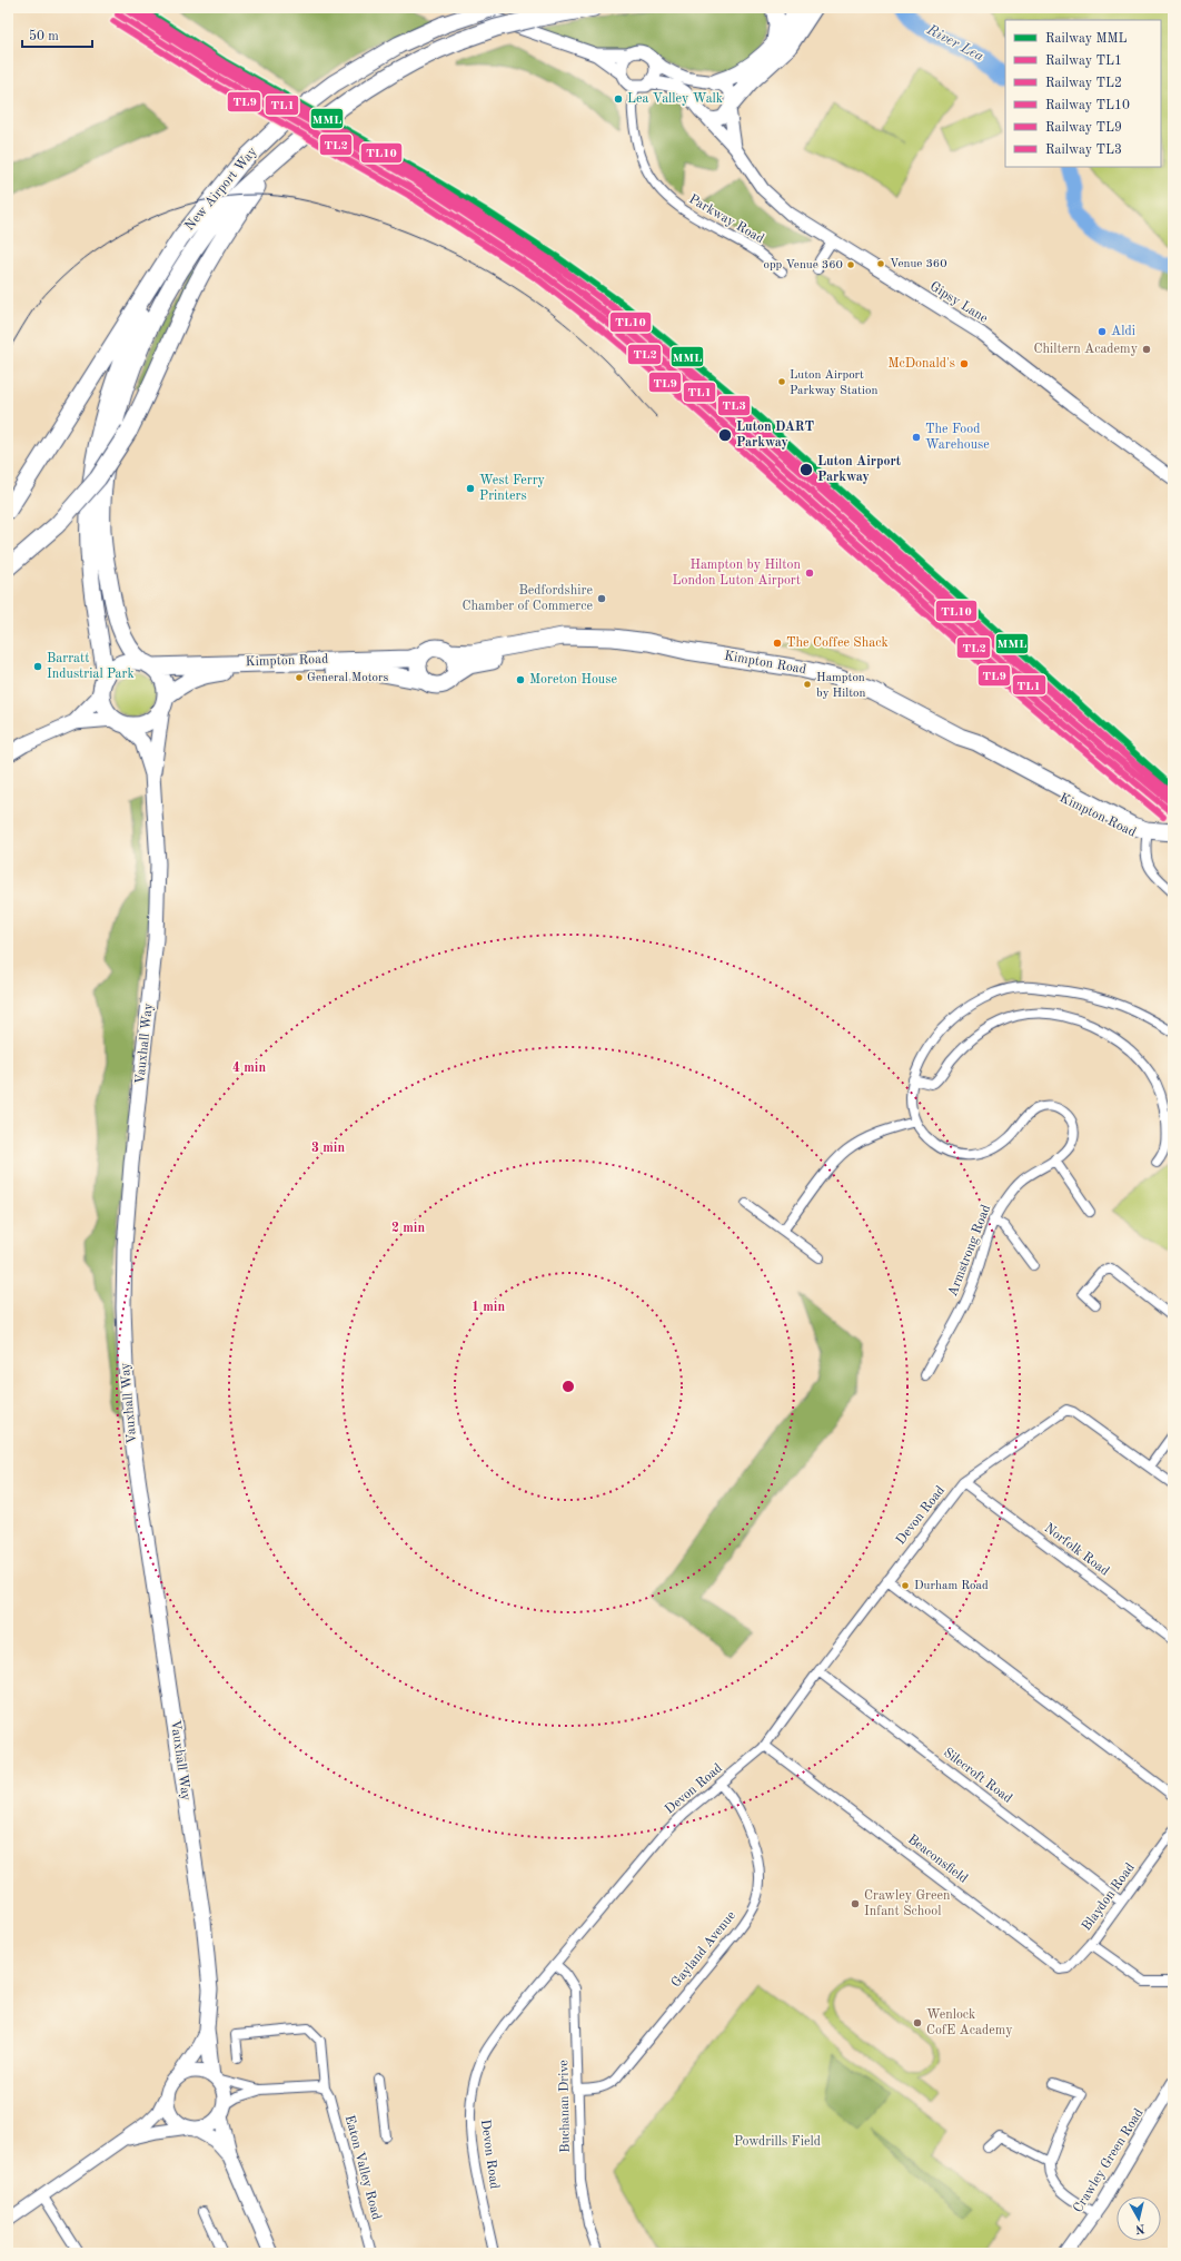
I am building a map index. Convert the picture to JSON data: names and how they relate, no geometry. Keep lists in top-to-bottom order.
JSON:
{
  "streets": {
    "highway": ["New Airport Way", "Kimpton Road"],
    "main road": ["Gipsy Lane", "Vauxhall Way", "Crawley Green Road"],
    "street": [
      "Parkway Road",
      "Armstrong Road",
      "Devon Road",
      "Norfolk Road",
      "Silecroft Road",
      "Beaconsfield",
      "Blaydon Road",
      "Gayland Avenue",
      "Buchanan Drive",
      "Eaton Valley Road"
    ]
  },
  "crossings": [
    ["New Airport Way", "Kimpton Road"],
    ["New Airport Way", "Vauxhall Way"],
    ["Kimpton Road", "Vauxhall Way"],
    ["Devon Road", "Norfolk Road"],
    ["Devon Road", "Silecroft Road"],
    ["Devon Road", "Beaconsfield"],
    ["Devon Road", "Gayland Avenue"],
    ["Devon Road", "Buchanan Drive"],
    ["Silecroft Road", "Blaydon Road"],
    ["Beaconsfield", "Blaydon Road"],
    ["Gayland Avenue", "Buchanan Drive"]
  ],
  "water": ["River Lea"],
  "parks": ["Powdrills Field"],
  "places": [
    "Lea Valley Walk",
    "Venue 360",
    "opp Venue 360",
    "Aldi",
    "Chiltern Academy",
    "McDonald's",
    "Luton Airport Parkway Station",
    "Luton DART Parkway",
    "The Food Warehouse",
    "Luton Airport Parkway",
    "West Ferry Printers",
    "Hampton by Hilton London Luton Airport",
    "Bedfordshire Chamber of Commerce",
    "The Coffee Shack",
    "Barratt Industrial Park",
    "General Motors",
    "Moreton House",
    "Hampton by Hilton",
    "Durham Road",
    "Crawley Green Infant School",
    "Wenlock CofE Academy"
  ],
  "lines": [
    "rail line MML",
    "rail line TL1",
    "rail line TL10",
    "rail line TL2",
    "rail line TL3",
    "rail line TL9"
  ],
  "legend": [
    "Railway MML",
    "Railway TL1",
    "Railway TL2",
    "Railway TL10",
    "Railway TL9",
    "Railway TL3"
  ],
  "scale_bar": "50 m",
  "north": "bottom",
  "rings": [
    "4 min",
    "3 min",
    "2 min",
    "1 min"
  ]
}
